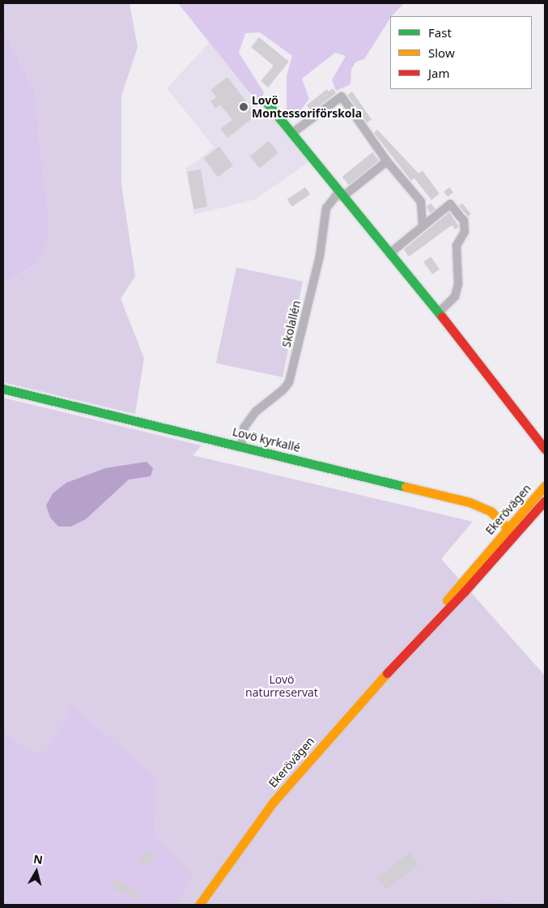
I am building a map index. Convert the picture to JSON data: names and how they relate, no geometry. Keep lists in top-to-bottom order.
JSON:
{
  "streets": {
    "street": ["Skolallén", "Lovö kyrkallé", "Ekerövägen"]
  },
  "crossings": [
    ["Skolallén", "Lovö kyrkallé"],
    ["Lovö kyrkallé", "Ekerövägen"]
  ],
  "parks": ["Lovö naturreservat"],
  "places": ["Lovö Montessoriförskola"],
  "legend": ["Fast", "Slow", "Jam"],
  "north": "top"
}
